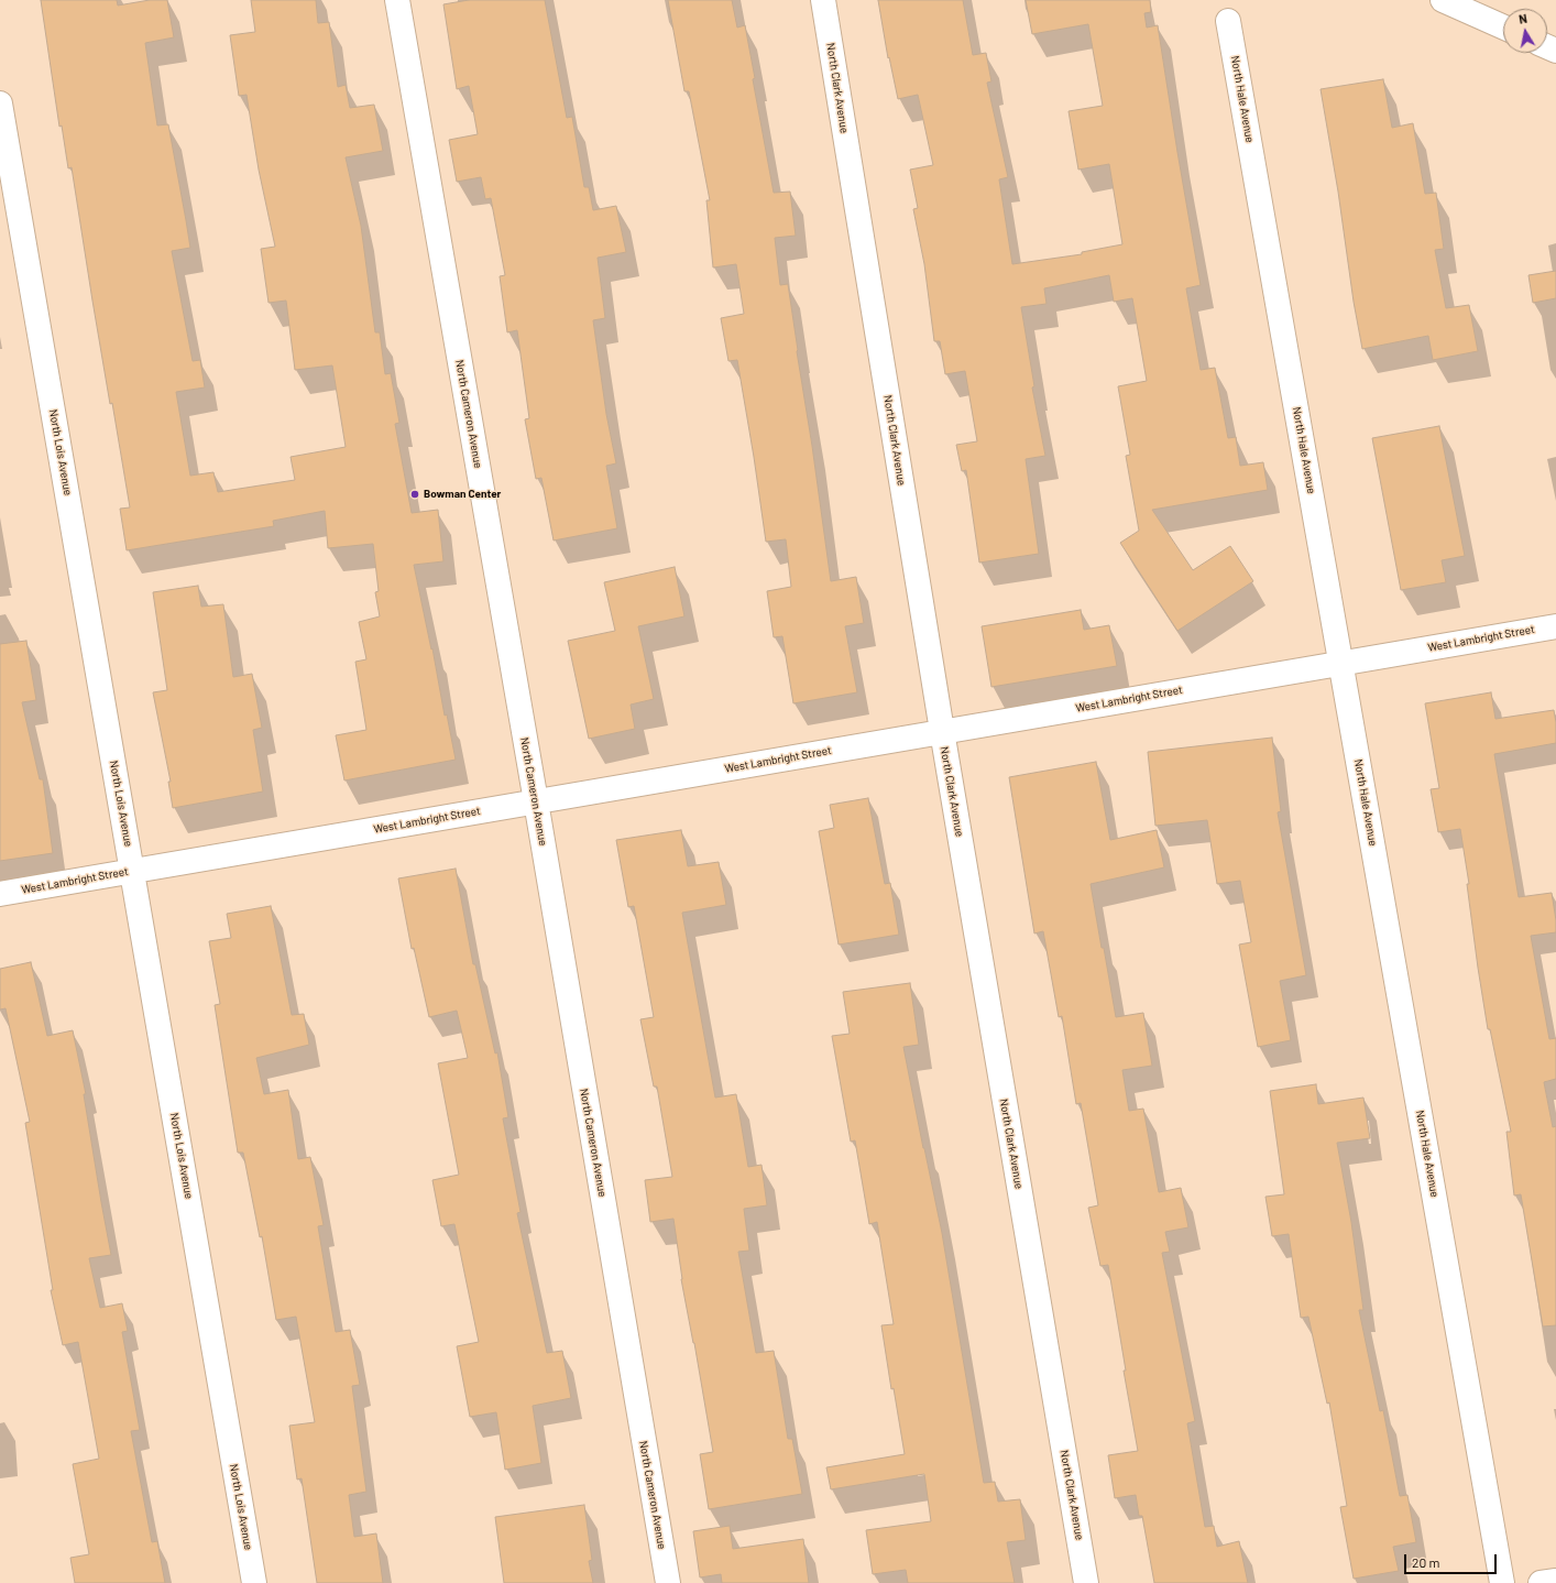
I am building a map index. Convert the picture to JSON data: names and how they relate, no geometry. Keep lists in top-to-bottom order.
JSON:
{
  "streets": {
    "street": [
      "North Clark Avenue",
      "North Hale Avenue",
      "North Cameron Avenue",
      "North Lois Avenue",
      "West Lambright Street"
    ]
  },
  "crossings": [
    ["North Clark Avenue", "West Lambright Street"],
    ["North Hale Avenue", "West Lambright Street"],
    ["North Cameron Avenue", "West Lambright Street"],
    ["North Lois Avenue", "West Lambright Street"]
  ],
  "places": ["Bowman Center"],
  "scale_bar": "20 m",
  "north": "top"
}
